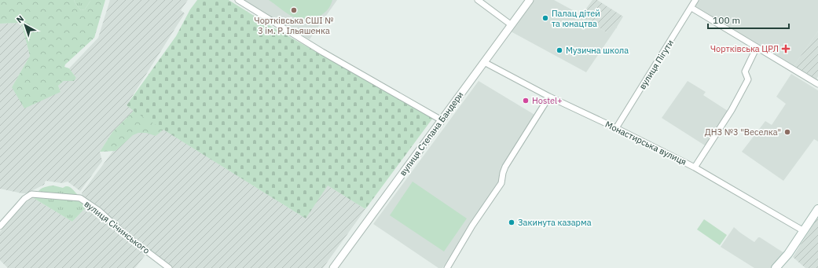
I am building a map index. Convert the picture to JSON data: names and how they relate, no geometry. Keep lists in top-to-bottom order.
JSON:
{
  "streets": {
    "street": [
      "вулиця Пігути",
      "вулиця Степана Бандери",
      "Монастирська вулиця",
      "вулиця Січинського"
    ]
  },
  "crossings": [
    ["вулиця Пігути", "Монастирська вулиця"],
    ["вулиця Степана Бандери", "Монастирська вулиця"]
  ],
  "places": {
    "other": [
      "Чортківська СШІ № 3 ім. Р. Ільяшенка",
      "Палац дітей та юнацтва",
      "Музична школа",
      "Hostel+",
      "ДНЗ №3 \"Веселка\"",
      "Закинута казарма"
    ],
    "health": ["Чортківська ЦРЛ"]
  },
  "scale_bar": "100 m",
  "north": "top left"
}
